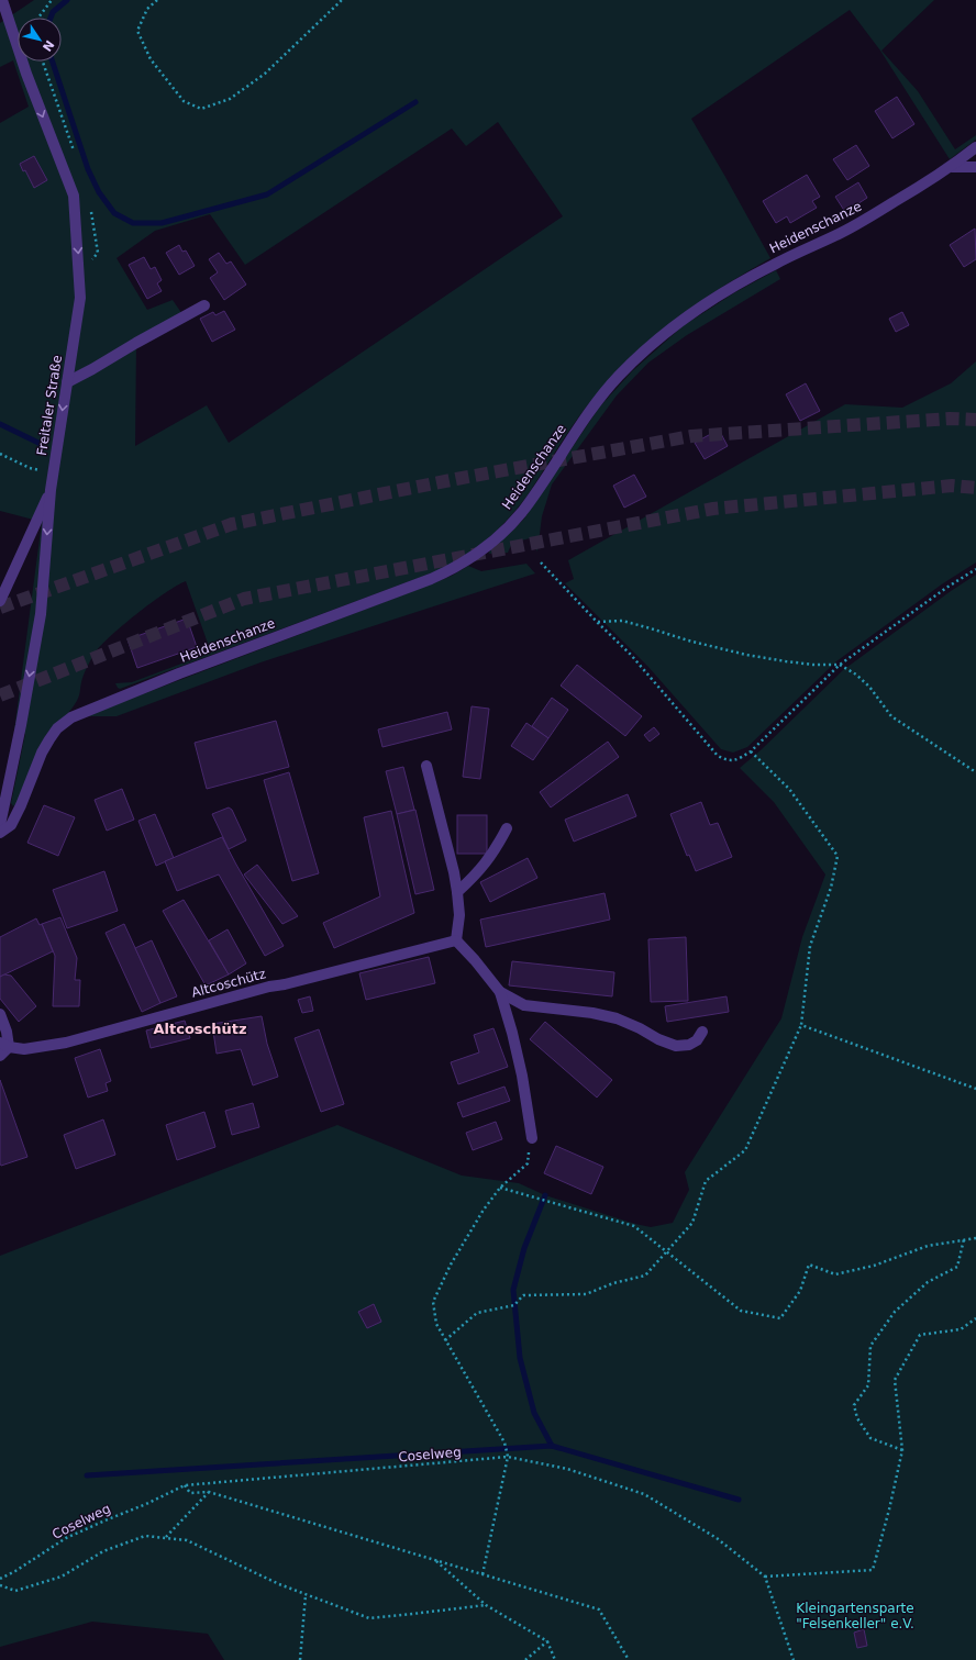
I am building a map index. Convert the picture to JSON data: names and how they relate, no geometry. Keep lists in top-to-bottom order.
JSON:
{
  "streets": {
    "street": ["Heidenschanze", "Freitaler Straße", "Altcoschütz"],
    "path": ["Coselweg"]
  },
  "one_way": ["Freitaler Straße"],
  "districts": ["Altcoschütz"],
  "parks": ["Kleingartensparte \"Felsenkeller\" e.V."],
  "north": "bottom right"
}
